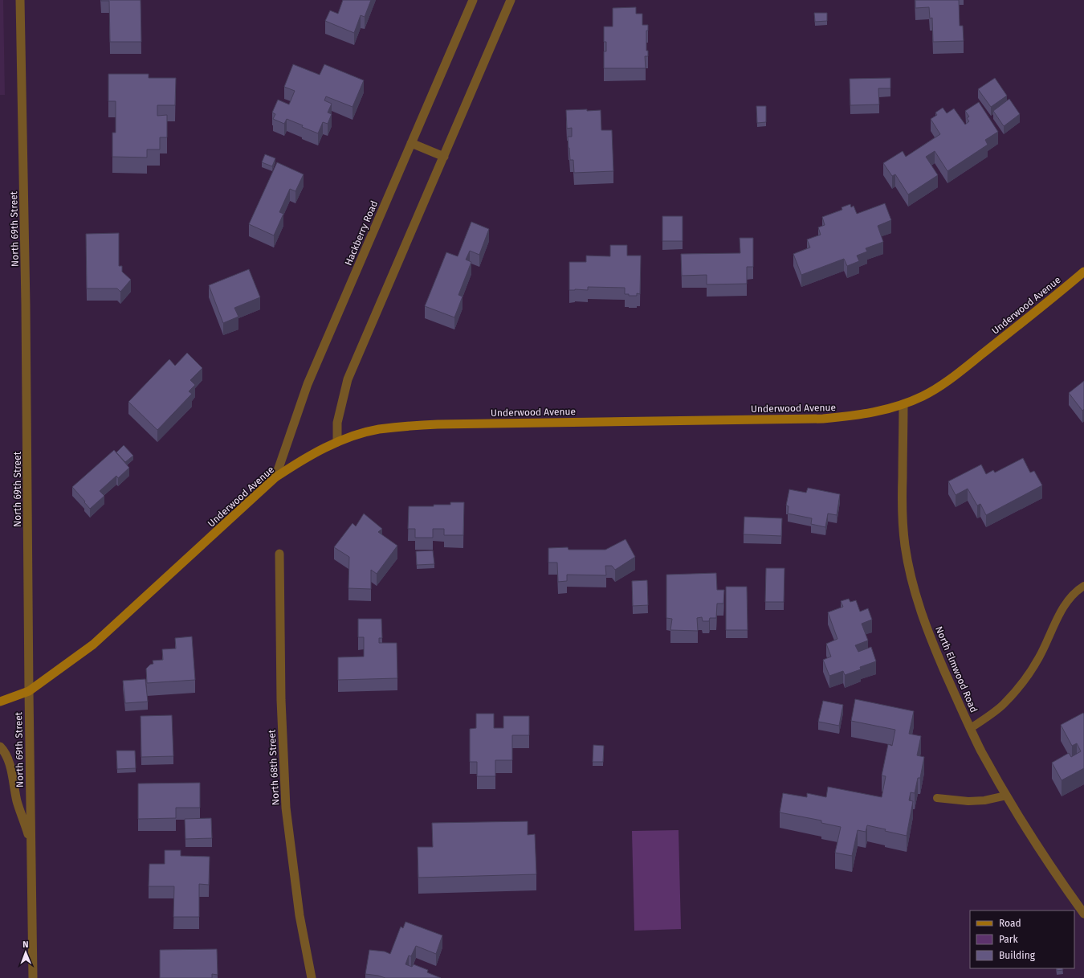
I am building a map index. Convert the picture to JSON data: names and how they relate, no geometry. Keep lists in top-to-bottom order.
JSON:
{
  "streets": {
    "main road": ["Underwood Avenue"],
    "street": [
      "North 69th Street",
      "Hackberry Road",
      "North Elmwood Road",
      "North 68th Street"
    ]
  },
  "crossings": [
    ["North 69th Street", "Underwood Avenue"],
    ["Hackberry Road", "Underwood Avenue"],
    ["Underwood Avenue", "North Elmwood Road"]
  ],
  "legend": ["Road", "Park", "Building"],
  "north": "top"
}
